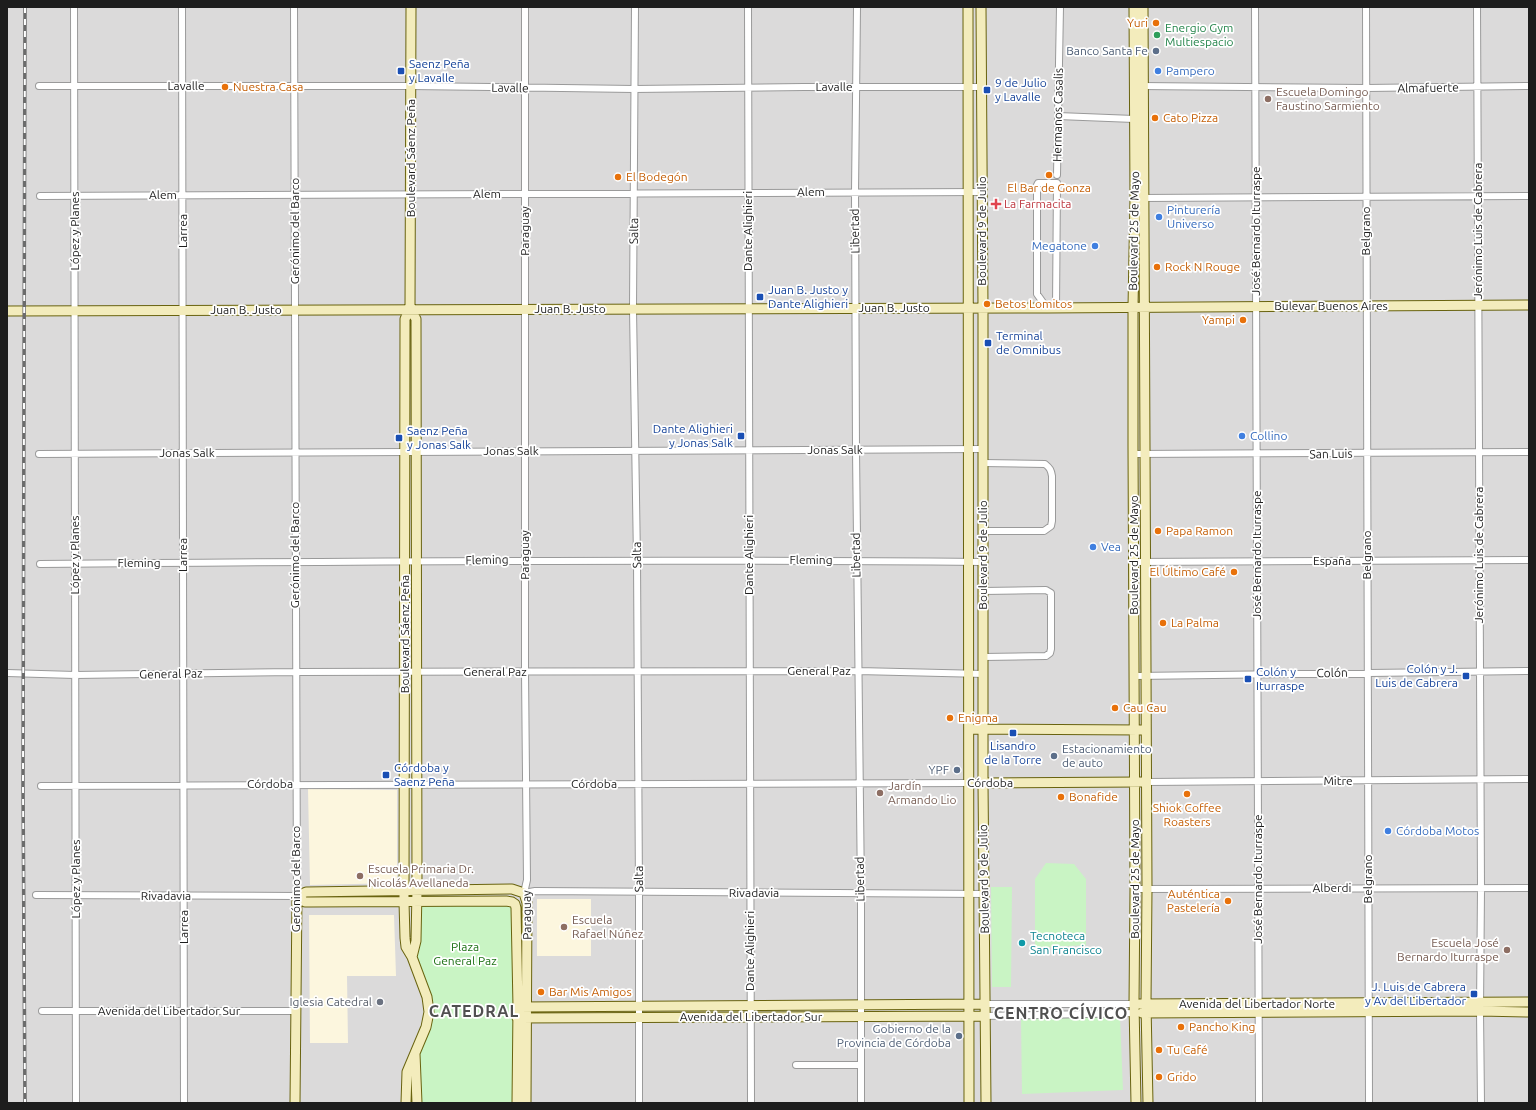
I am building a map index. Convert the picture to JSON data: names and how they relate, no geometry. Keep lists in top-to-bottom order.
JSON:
{
  "streets": {
    "main road": [
      "Boulevard Sáenz Peña",
      "Gerónimo del Barco",
      "Paraguay",
      "Boulevard 9 de Julio",
      "Boulevard 25 de Mayo",
      "Bulevar Buenos Aires",
      "Juan B. Justo",
      "Córdoba",
      "Rivadavia",
      "Avenida del Libertador Norte",
      "Avenida del Libertador Sur"
    ],
    "street": [
      "Lavalle",
      "Almafuerte",
      "Hermanos Casalis",
      "Alem",
      "López y Planes",
      "Larrea",
      "Salta",
      "Dante Alighieri",
      "Libertad",
      "José Bernardo Iturraspe",
      "Belgrano",
      "Jerónimo Luis de Cabrera",
      "Jonas Salk",
      "San Luis",
      "Fleming",
      "España",
      "General Paz",
      "Colón",
      "Mitre",
      "Alberdi"
    ]
  },
  "crossings": [
    ["Lavalle", "Boulevard Sáenz Peña"],
    ["Lavalle", "López y Planes"],
    ["Lavalle", "Larrea"],
    ["Lavalle", "Gerónimo del Barco"],
    ["Lavalle", "Paraguay"],
    ["Lavalle", "Salta"],
    ["Lavalle", "Dante Alighieri"],
    ["Lavalle", "Libertad"],
    ["Lavalle", "Boulevard 9 de Julio"],
    ["Almafuerte", "Boulevard 25 de Mayo"],
    ["Almafuerte", "José Bernardo Iturraspe"],
    ["Almafuerte", "Belgrano"],
    ["Almafuerte", "Jerónimo Luis de Cabrera"],
    ["Boulevard Sáenz Peña", "Alem"],
    ["Boulevard Sáenz Peña", "Juan B. Justo"],
    ["Boulevard Sáenz Peña", "Jonas Salk"],
    ["Boulevard Sáenz Peña", "Fleming"],
    ["Boulevard Sáenz Peña", "General Paz"],
    ["Boulevard Sáenz Peña", "Córdoba"],
    ["Boulevard Sáenz Peña", "Rivadavia"],
    ["Alem", "López y Planes"],
    ["Alem", "Larrea"],
    ["Alem", "Gerónimo del Barco"],
    ["Alem", "Paraguay"],
    ["Alem", "Salta"],
    ["Alem", "Dante Alighieri"],
    ["Alem", "Libertad"],
    ["Alem", "Boulevard 9 de Julio"],
    ["López y Planes", "Juan B. Justo"],
    ["López y Planes", "Jonas Salk"],
    ["López y Planes", "Fleming"],
    ["López y Planes", "General Paz"],
    ["López y Planes", "Córdoba"],
    ["López y Planes", "Rivadavia"],
    ["López y Planes", "Avenida del Libertador Sur"],
    ["Larrea", "Juan B. Justo"],
    ["Larrea", "Jonas Salk"],
    ["Larrea", "Fleming"],
    ["Larrea", "General Paz"],
    ["Larrea", "Córdoba"],
    ["Larrea", "Rivadavia"],
    ["Larrea", "Avenida del Libertador Sur"],
    ["Gerónimo del Barco", "Juan B. Justo"],
    ["Gerónimo del Barco", "Jonas Salk"],
    ["Gerónimo del Barco", "Fleming"],
    ["Gerónimo del Barco", "General Paz"],
    ["Gerónimo del Barco", "Córdoba"],
    ["Gerónimo del Barco", "Rivadavia"],
    ["Gerónimo del Barco", "Avenida del Libertador Sur"],
    ["Paraguay", "Juan B. Justo"],
    ["Paraguay", "Jonas Salk"],
    ["Paraguay", "Fleming"],
    ["Paraguay", "General Paz"],
    ["Paraguay", "Córdoba"],
    ["Paraguay", "Rivadavia"],
    ["Paraguay", "Avenida del Libertador Sur"],
    ["Salta", "Juan B. Justo"],
    ["Salta", "Jonas Salk"],
    ["Salta", "Fleming"],
    ["Salta", "General Paz"],
    ["Salta", "Córdoba"],
    ["Salta", "Rivadavia"],
    ["Salta", "Avenida del Libertador Sur"],
    ["Dante Alighieri", "Juan B. Justo"],
    ["Dante Alighieri", "Jonas Salk"],
    ["Dante Alighieri", "Fleming"],
    ["Dante Alighieri", "General Paz"],
    ["Dante Alighieri", "Córdoba"],
    ["Dante Alighieri", "Rivadavia"],
    ["Dante Alighieri", "Avenida del Libertador Sur"],
    ["Libertad", "Juan B. Justo"],
    ["Libertad", "Jonas Salk"],
    ["Libertad", "Fleming"],
    ["Libertad", "General Paz"],
    ["Libertad", "Córdoba"],
    ["Libertad", "Rivadavia"],
    ["Libertad", "Avenida del Libertador Sur"],
    ["Boulevard 9 de Julio", "Juan B. Justo"],
    ["Boulevard 9 de Julio", "Jonas Salk"],
    ["Boulevard 9 de Julio", "Fleming"],
    ["Boulevard 9 de Julio", "General Paz"],
    ["Boulevard 9 de Julio", "Córdoba"],
    ["Boulevard 9 de Julio", "Rivadavia"],
    ["Boulevard 9 de Julio", "Avenida del Libertador Norte"],
    ["Boulevard 9 de Julio", "Avenida del Libertador Sur"],
    ["Boulevard 25 de Mayo", "Bulevar Buenos Aires"],
    ["Boulevard 25 de Mayo", "Juan B. Justo"],
    ["Boulevard 25 de Mayo", "San Luis"],
    ["Boulevard 25 de Mayo", "España"],
    ["Boulevard 25 de Mayo", "Colón"],
    ["Boulevard 25 de Mayo", "Mitre"],
    ["Boulevard 25 de Mayo", "Córdoba"],
    ["Boulevard 25 de Mayo", "Alberdi"],
    ["Boulevard 25 de Mayo", "Avenida del Libertador Norte"],
    ["José Bernardo Iturraspe", "Bulevar Buenos Aires"],
    ["José Bernardo Iturraspe", "San Luis"],
    ["José Bernardo Iturraspe", "España"],
    ["José Bernardo Iturraspe", "Colón"],
    ["José Bernardo Iturraspe", "Mitre"],
    ["José Bernardo Iturraspe", "Alberdi"],
    ["José Bernardo Iturraspe", "Avenida del Libertador Norte"],
    ["Belgrano", "Bulevar Buenos Aires"],
    ["Belgrano", "San Luis"],
    ["Belgrano", "España"],
    ["Belgrano", "Colón"],
    ["Belgrano", "Mitre"],
    ["Belgrano", "Alberdi"],
    ["Belgrano", "Avenida del Libertador Norte"],
    ["Jerónimo Luis de Cabrera", "Bulevar Buenos Aires"],
    ["Jerónimo Luis de Cabrera", "San Luis"],
    ["Jerónimo Luis de Cabrera", "España"],
    ["Jerónimo Luis de Cabrera", "Colón"],
    ["Jerónimo Luis de Cabrera", "Mitre"],
    ["Jerónimo Luis de Cabrera", "Alberdi"],
    ["Jerónimo Luis de Cabrera", "Avenida del Libertador Norte"],
    ["Bulevar Buenos Aires", "Juan B. Justo"],
    ["Mitre", "Córdoba"],
    ["Avenida del Libertador Norte", "Avenida del Libertador Sur"]
  ],
  "districts": ["CATEDRAL", "CENTRO CÍVICO"],
  "parks": ["Plaza General Paz"],
  "places": {
    "other": [
      "Yuri",
      "Energio Gym Multiespacio",
      "Banco Santa Fe",
      "Pampero",
      "Nuestra Casa",
      "Escuela Domingo Faustino Sarmiento",
      "Cato Pizza",
      "El Bar de Gonza",
      "El Bodegón",
      "Pinturería Universo",
      "Megatone",
      "Rock N Rouge",
      "Betos Lomitos",
      "Yampi",
      "Collino",
      "Papa Ramon",
      "Vea",
      "El Último Café",
      "La Palma",
      "Cau Cau",
      "Enigma",
      "Estacionamiento de auto",
      "YPF",
      "Jardín Armando Lio",
      "Shiok Coffee Roasters",
      "Bonafide",
      "Córdoba Motos",
      "Escuela Primaria Dr. Nicolás Avellaneda",
      "Auténtica Pastelería",
      "Escuela Rafael Núñez",
      "Tecnoteca San Francisco",
      "Escuela José Bernardo Iturraspe",
      "Bar Mis Amigos",
      "Iglesia Catedral",
      "Pancho King",
      "Gobierno de la Provincia de Córdoba",
      "Tu Café",
      "Grido"
    ],
    "transit": [
      "Saenz Peña y Lavalle",
      "9 de Julio y Lavalle",
      "Juan B. Justo y Dante Alighieri",
      "Terminal de Omnibus",
      "Dante Alighieri y Jonas Salk",
      "Saenz Peña y Jonas Salk",
      "Colón y J. Luis de Cabrera",
      "Colón y Iturraspe",
      "Lisandro de la Torre",
      "Córdoba y Saenz Peña",
      "J. Luis de Cabrera y Av del Libertador"
    ],
    "health": ["La Farmacita"]
  }
}
